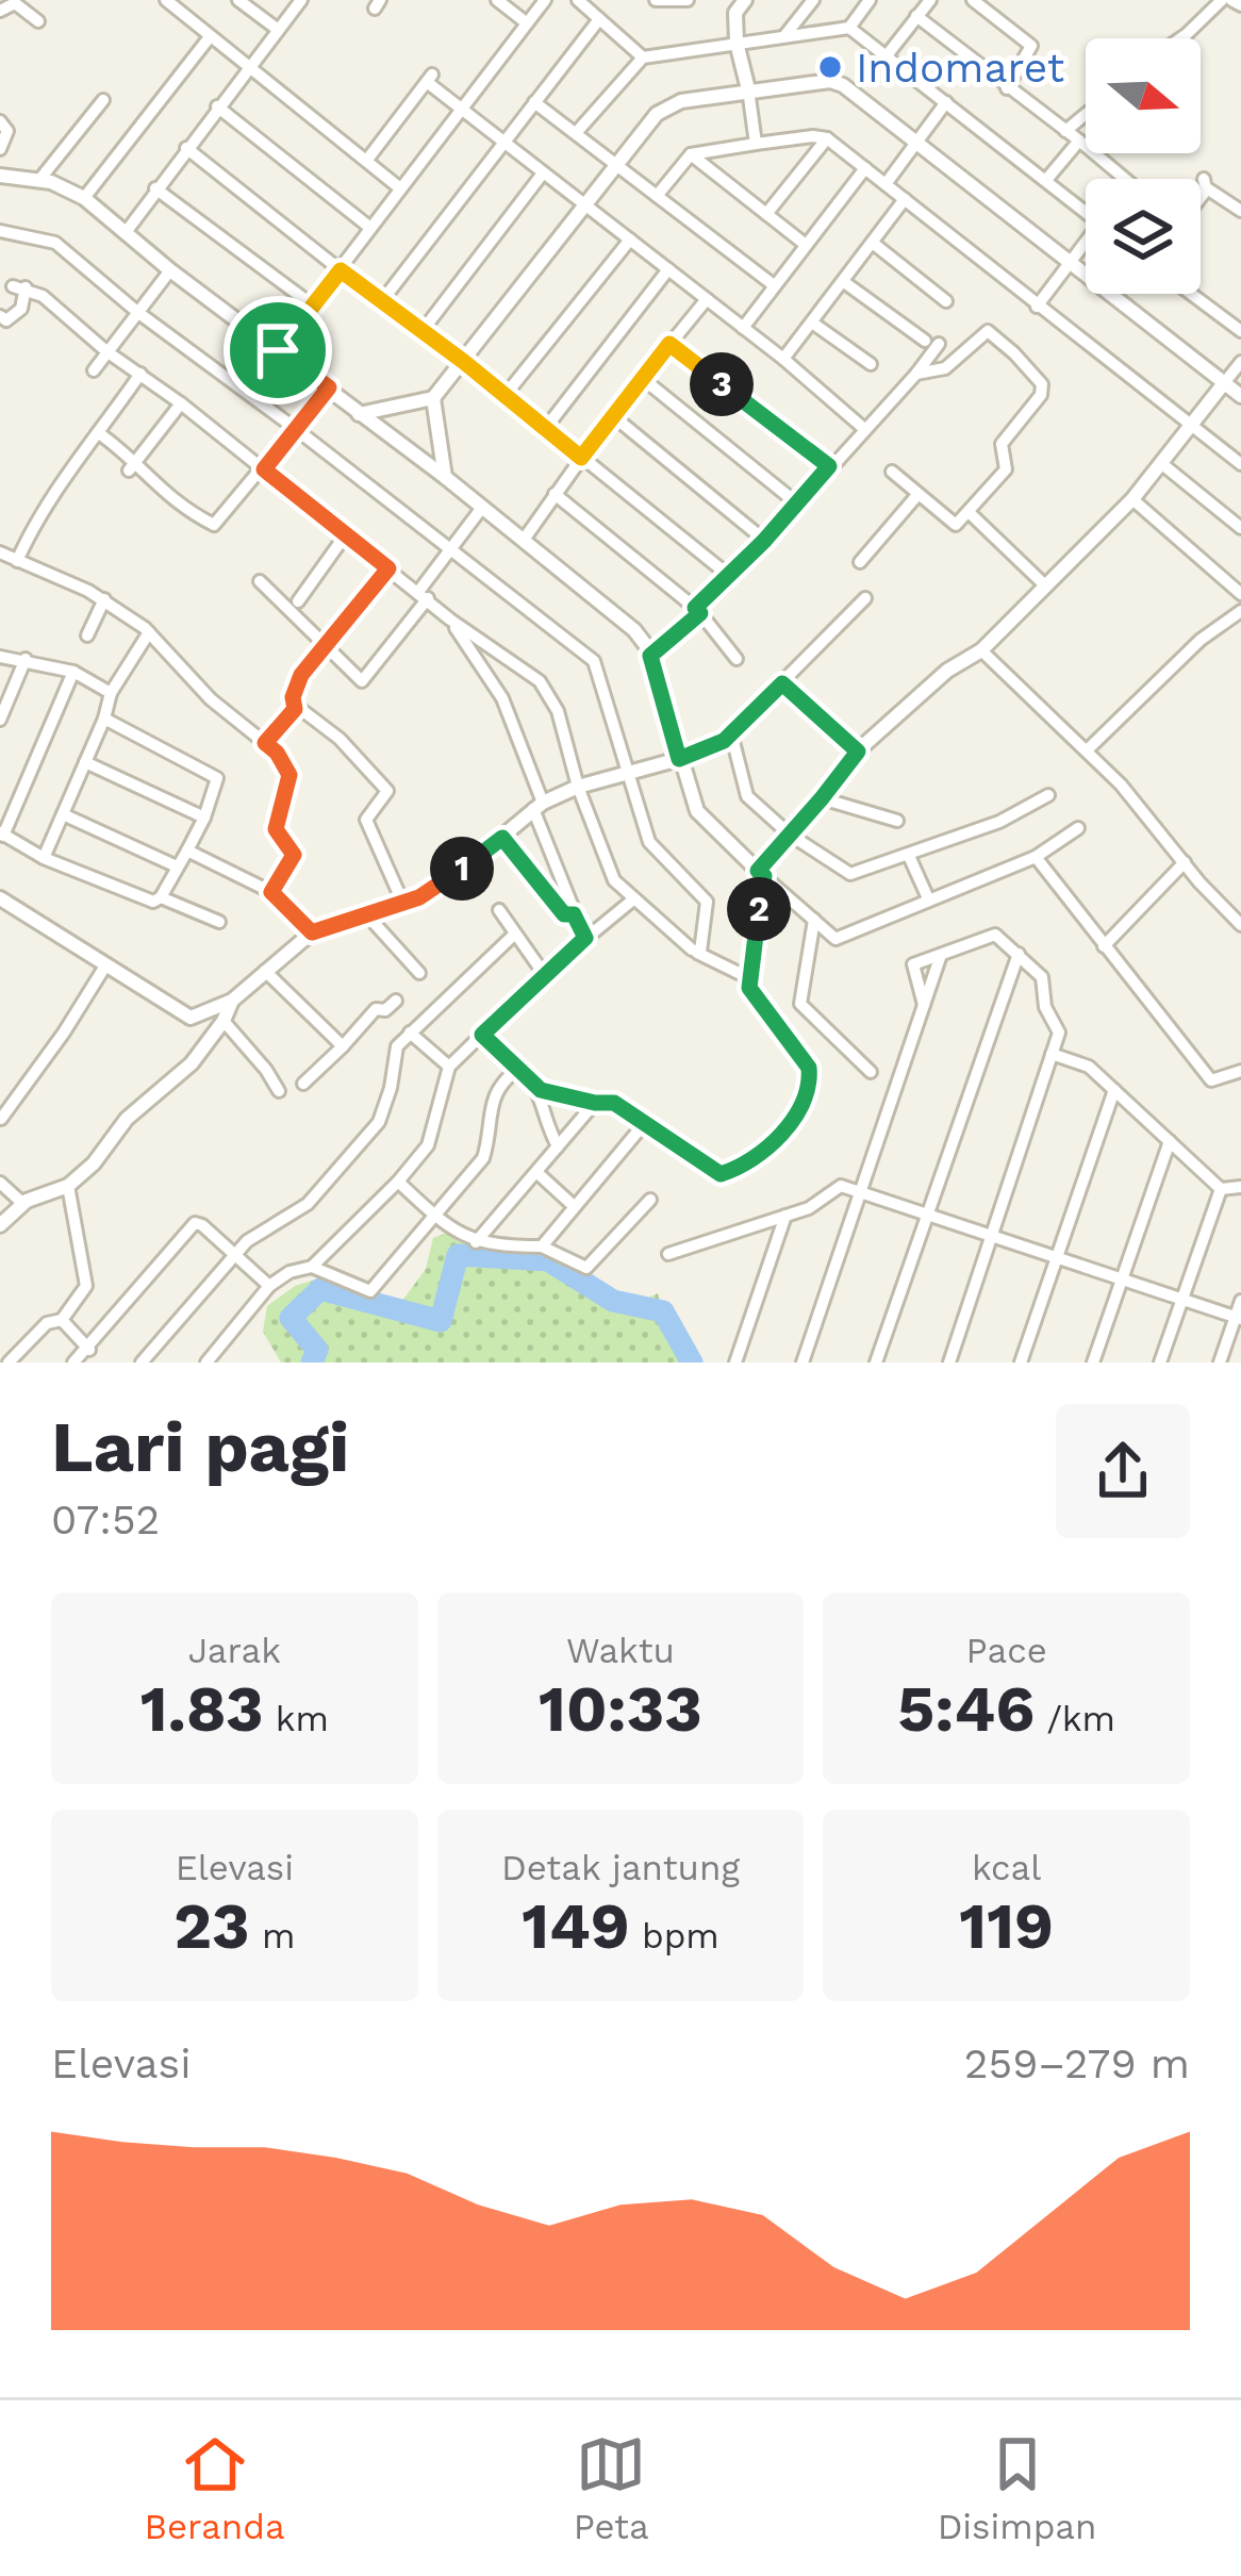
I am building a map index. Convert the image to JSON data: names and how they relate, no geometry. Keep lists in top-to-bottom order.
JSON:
{
  "places": ["Indomaret"],
  "north": "right",
  "page": {
    "pins": ["3", "1", "2"],
    "heading": ["Lari pagi", "07:52"],
    "stats": [
      ["Jarak", "1.83 km"],
      ["Waktu", "10:33"],
      ["Pace", "5:46 /km"],
      ["Elevasi", "23 m"],
      ["Detak jantung", "149 bpm"],
      ["kcal", "119"]
    ],
    "chart": ["Elevasi", "259–279 m"],
    "tabs": ["Beranda", "Peta", "Disimpan"]
  }
}
